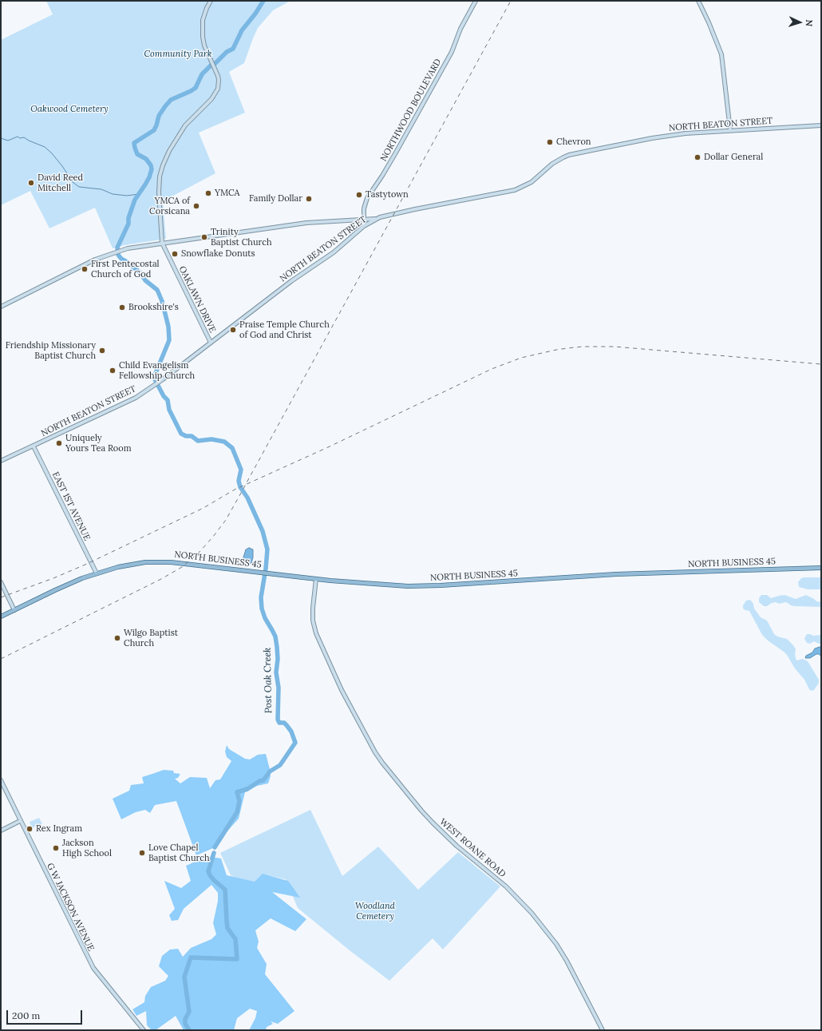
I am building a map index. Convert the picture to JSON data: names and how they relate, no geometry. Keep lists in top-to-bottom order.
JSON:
{
  "streets": {
    "main road": ["NORTH BUSINESS 45"],
    "street": [
      "NORTHWOOD BOULEVARD",
      "NORTH BEATON STREET",
      "OAKLAWN DRIVE",
      "EAST 1ST AVENUE",
      "WEST ROANE ROAD",
      "G W JACKSON AVENUE"
    ]
  },
  "crossings": [
    ["NORTHWOOD BOULEVARD", "NORTH BEATON STREET"],
    ["NORTH BEATON STREET", "OAKLAWN DRIVE"],
    ["NORTH BEATON STREET", "EAST 1ST AVENUE"],
    ["EAST 1ST AVENUE", "NORTH BUSINESS 45"],
    ["NORTH BUSINESS 45", "WEST ROANE ROAD"]
  ],
  "water": ["Post Oak Creek"],
  "parks": ["Community Park", "Oakwood Cemetery", "Woodland Cemetery"],
  "places": [
    "Chevron",
    "Dollar General",
    "David Reed Mitchell",
    "YMCA",
    "Tastytown",
    "Family Dollar",
    "YMCA of Corsicana",
    "Trinity Baptist Church",
    "Snowflake Donuts",
    "First Pentecostal Church of God",
    "Brookshire's",
    "Praise Temple Church of God and Christ",
    "Friendship Missionary Baptist Church",
    "Child Evangelism Fellowship Church",
    "Uniquely Yours Tea Room",
    "Wilgo Baptist Church",
    "Rex Ingram",
    "Jackson High School",
    "Love Chapel Baptist Church"
  ],
  "scale_bar": "200 m",
  "north": "right"
}
